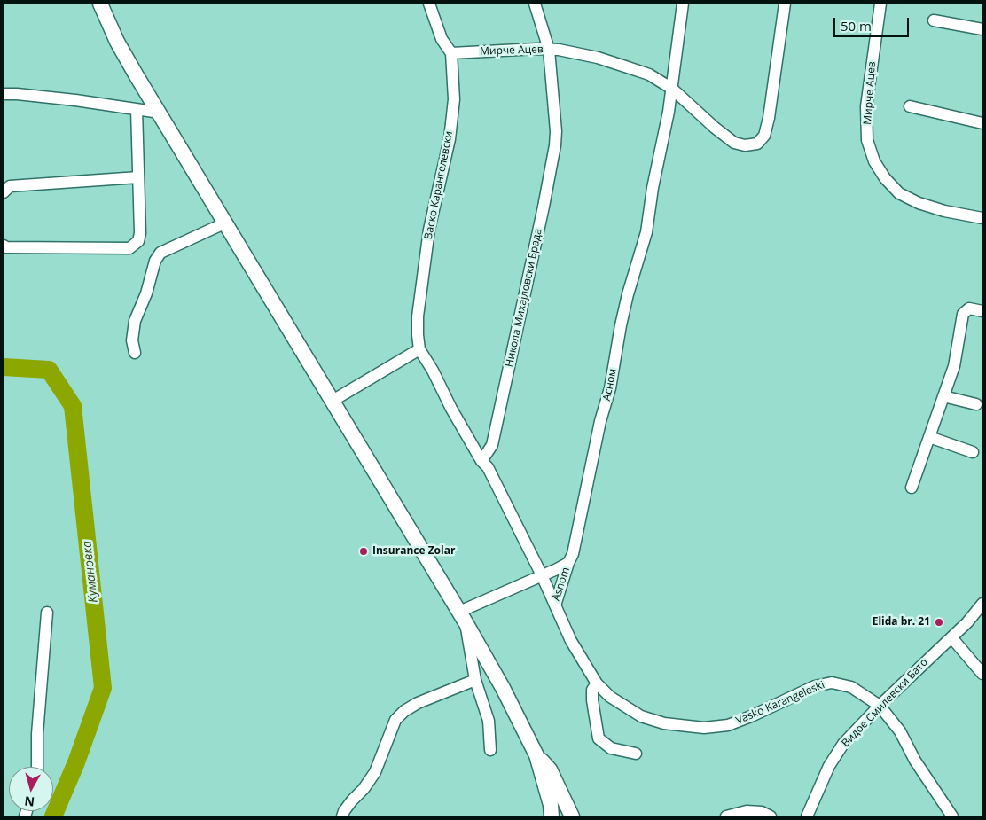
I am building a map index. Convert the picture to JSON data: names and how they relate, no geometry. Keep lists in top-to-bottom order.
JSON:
{
  "streets": {
    "street": [
      "Мирче Ацев",
      "Васко Карангелевски",
      "Никола Михајловски Брада",
      "Асном",
      "Asnom",
      "Vasko Karangeleski",
      "Видое Смилевски Бато"
    ]
  },
  "crossings": [
    ["Мирче Ацев", "Васко Карангелевски"],
    ["Мирче Ацев", "Никола Михајловски Брада"],
    ["Мирче Ацев", "Асном"],
    ["Васко Карангелевски", "Никола Михајловски Брада"],
    ["Асном", "Asnom"],
    ["Asnom", "Vasko Karangeleski"],
    ["Vasko Karangeleski", "Видое Смилевски Бато"]
  ],
  "water": ["Кумановка"],
  "places": ["Insurance Zolar", "Elida br. 21"],
  "scale_bar": "50 m",
  "north": "bottom"
}
